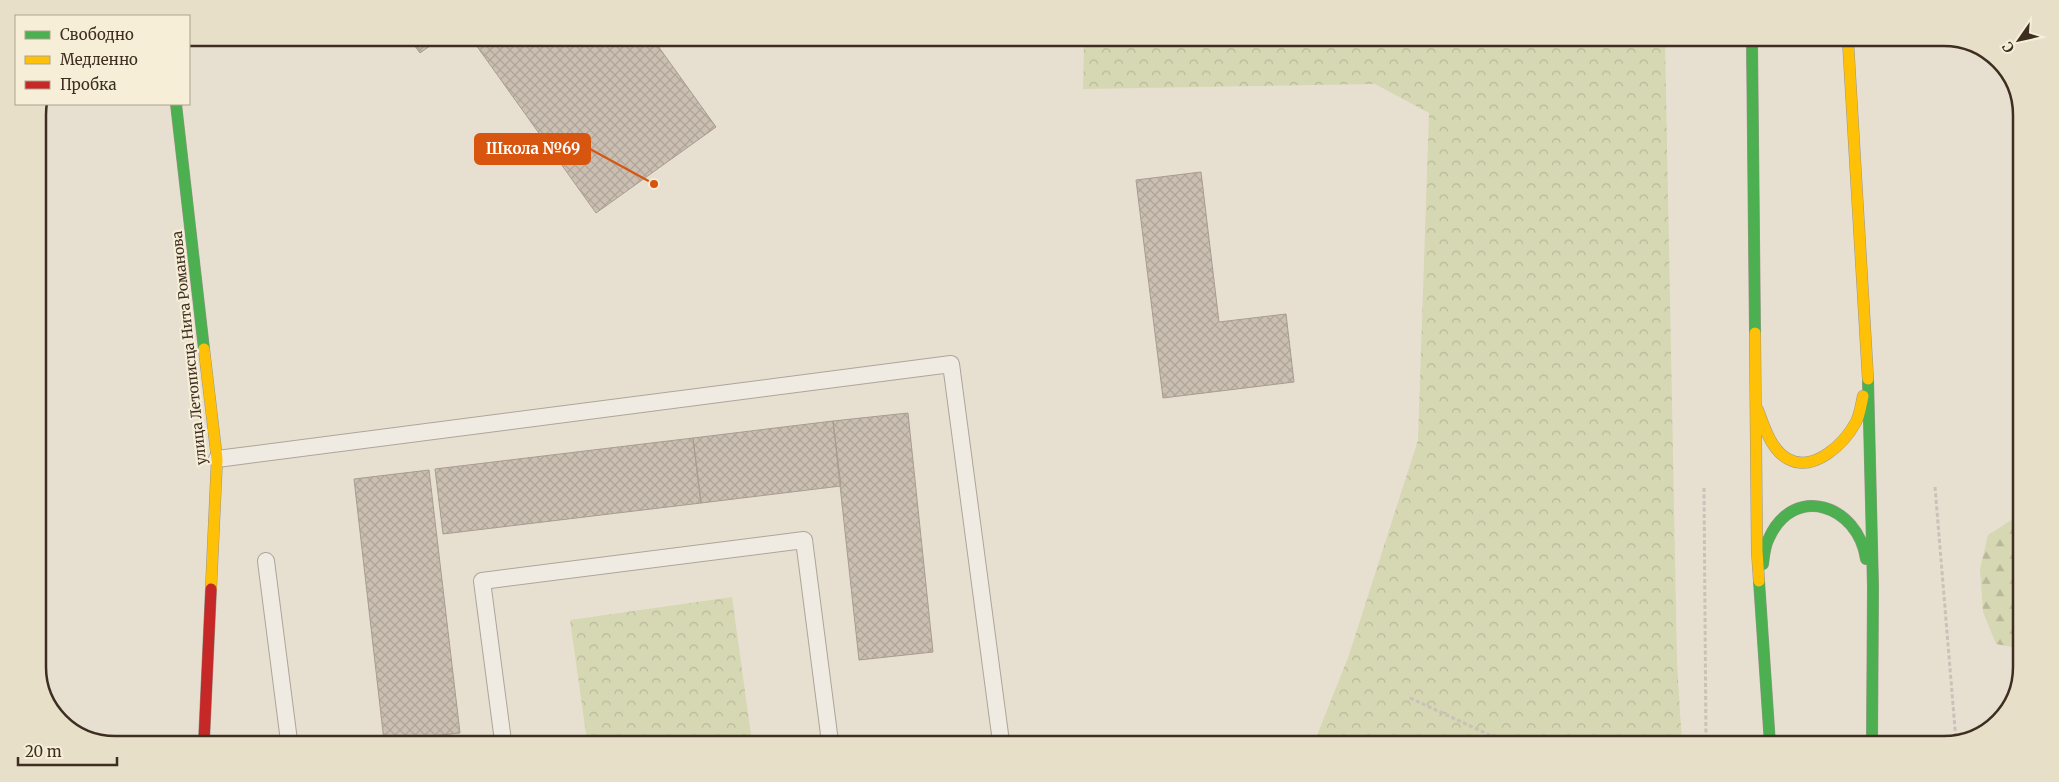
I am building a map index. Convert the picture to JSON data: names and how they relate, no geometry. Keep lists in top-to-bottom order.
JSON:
{
  "streets": {
    "main road": ["улица Летописца Нита Романова"]
  },
  "places": ["Школа №69"],
  "legend": ["Свободно", "Медленно", "Пробка"],
  "scale_bar": "20 m",
  "north": "bottom left"
}
